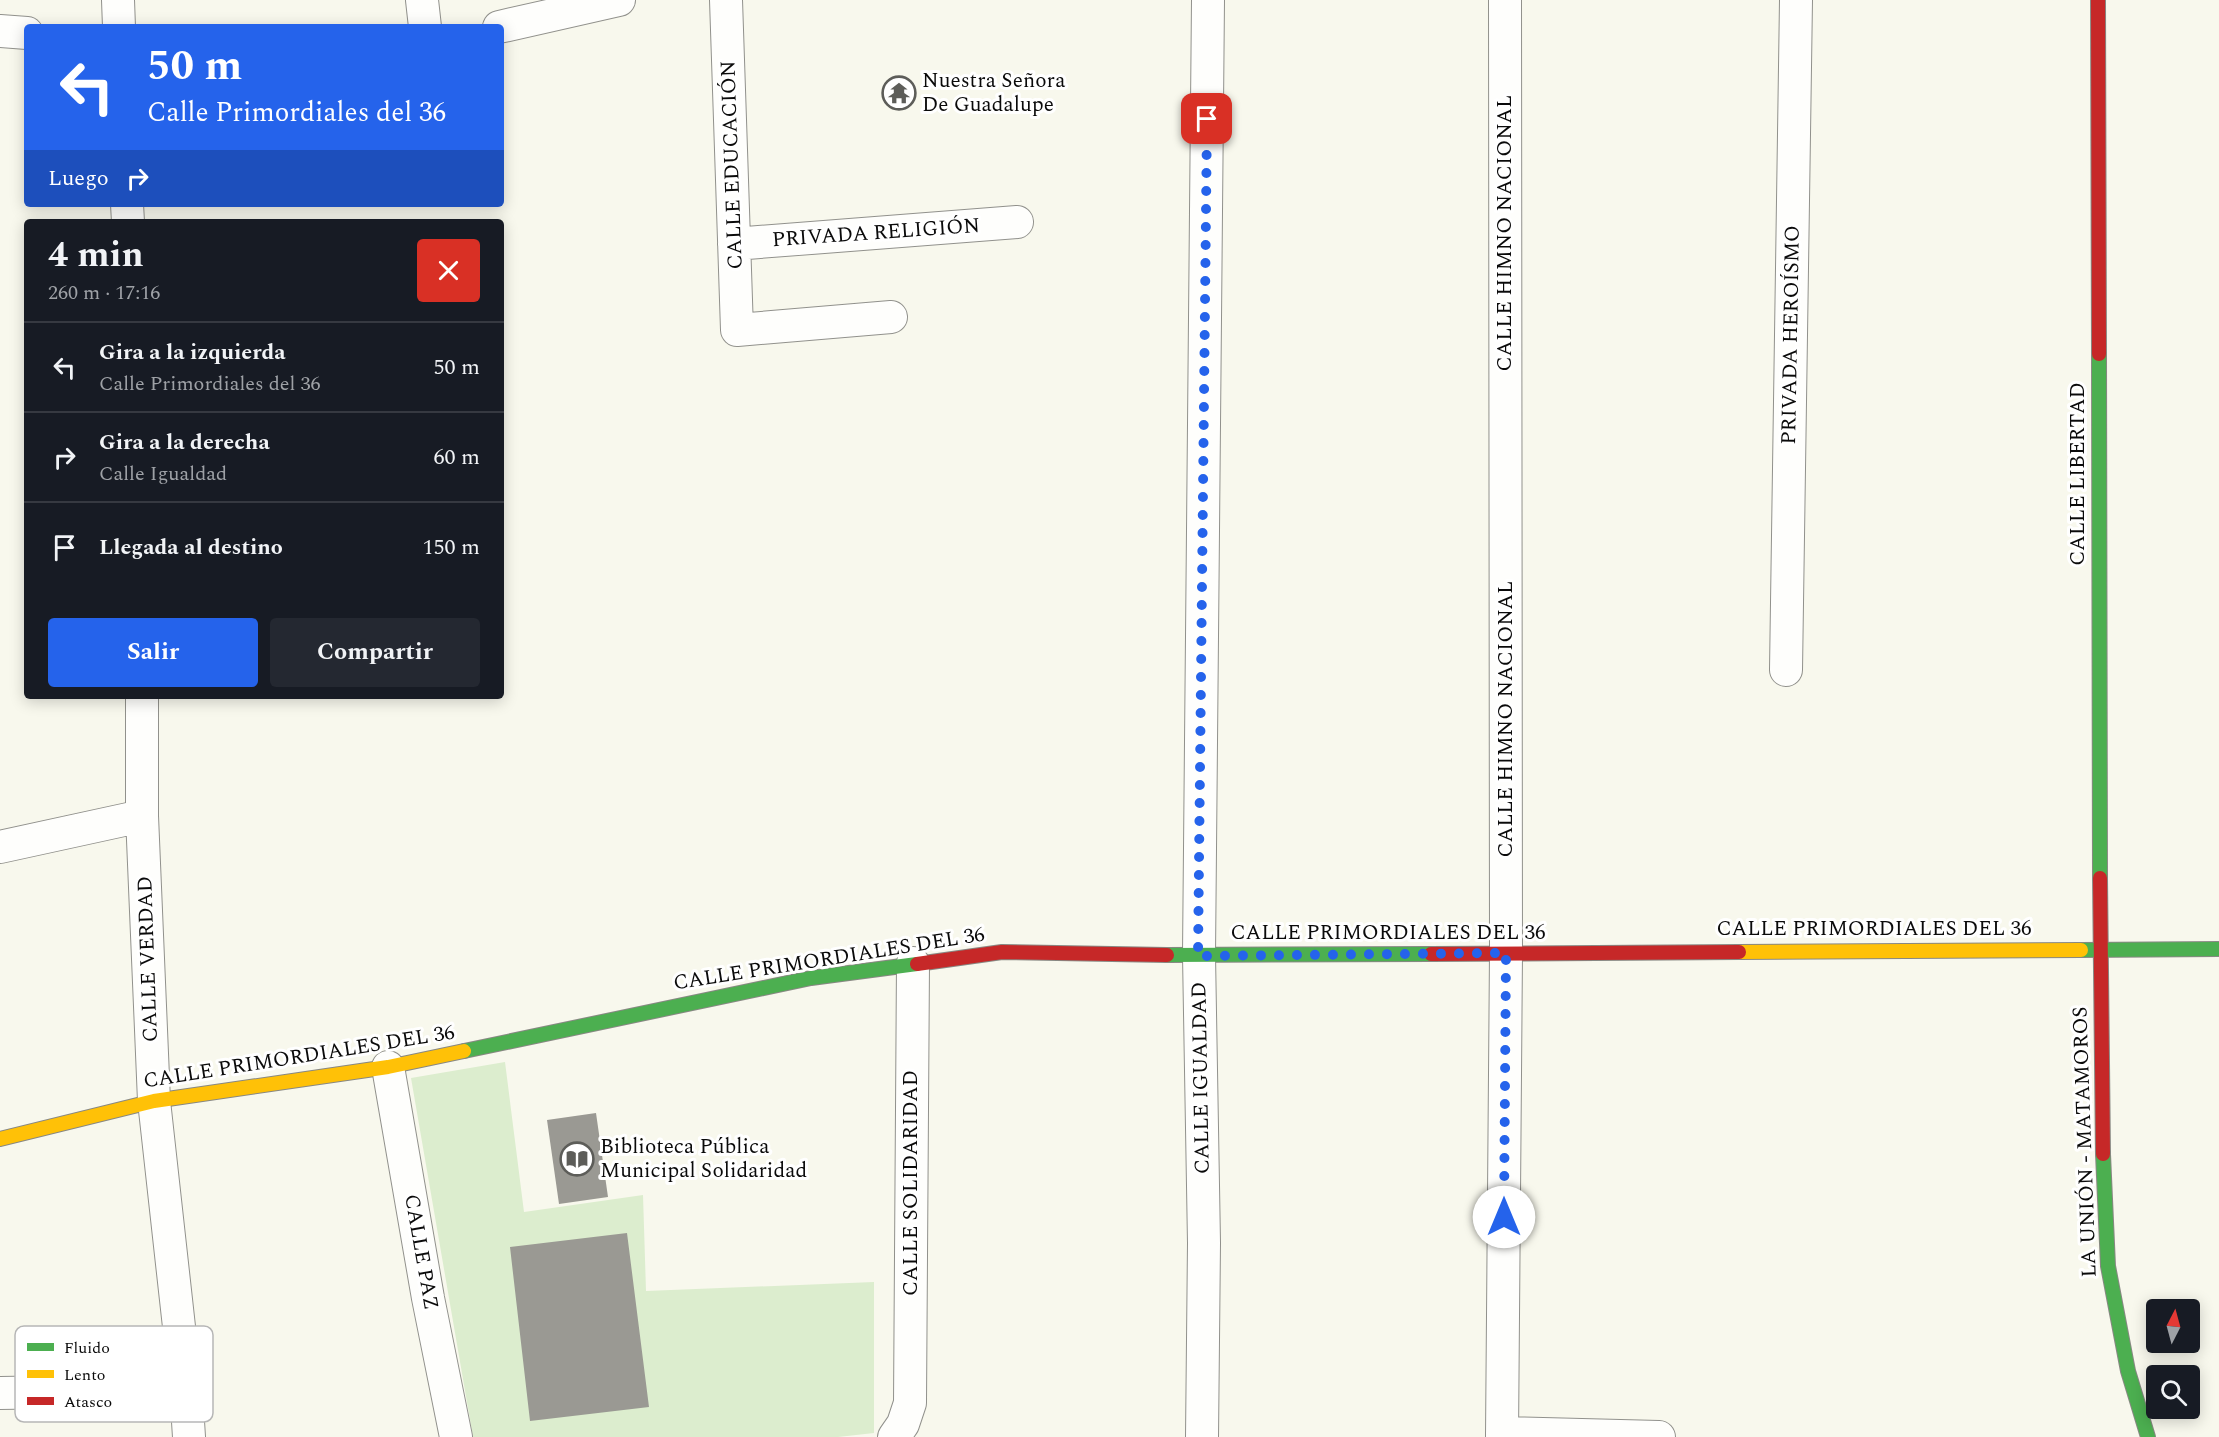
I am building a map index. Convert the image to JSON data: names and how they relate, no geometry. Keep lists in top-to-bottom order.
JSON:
{
  "streets": {
    "street": [
      "CALLE EDUCACIÓN",
      "PRIVADA RELIGIÓN",
      "CALLE HIMNO NACIONAL",
      "PRIVADA HEROÍSMO",
      "CALLE LIBERTAD",
      "CALLE PRIMORDIALES DEL 36",
      "CALLE VERDAD",
      "CALLE IGUALDAD",
      "LA UNIÓN - MATAMOROS",
      "CALLE SOLIDARIDAD",
      "CALLE PAZ"
    ]
  },
  "crossings": [
    ["CALLE EDUCACIÓN", "PRIVADA RELIGIÓN"],
    ["CALLE HIMNO NACIONAL", "CALLE PRIMORDIALES DEL 36"],
    ["CALLE LIBERTAD", "CALLE PRIMORDIALES DEL 36"],
    ["CALLE LIBERTAD", "LA UNIÓN - MATAMOROS"],
    ["CALLE PRIMORDIALES DEL 36", "CALLE VERDAD"],
    ["CALLE PRIMORDIALES DEL 36", "CALLE IGUALDAD"],
    ["CALLE PRIMORDIALES DEL 36", "LA UNIÓN - MATAMOROS"],
    ["CALLE PRIMORDIALES DEL 36", "CALLE SOLIDARIDAD"],
    ["CALLE PRIMORDIALES DEL 36", "CALLE PAZ"]
  ],
  "places": {
    "temple": ["Nuestra Señora De Guadalupe"],
    "library": ["Biblioteca Pública Municipal Solidaridad"]
  },
  "legend": ["Fluido", "Lento", "Atasco"],
  "north": "top",
  "page": {
    "turn": ["50 m", "Calle Primordiales del 36"],
    "then": "Luego",
    "heading": ["4 min", "260 m · 17:16"],
    "list": [
      {
        "name": "Gira a la izquierda",
        "note": "Calle Primordiales del 36",
        "value": "50 m"
      },
      {
        "name": "Gira a la derecha",
        "note": "Calle Igualdad",
        "value": "60 m"
      },
      {
        "name": "Llegada al destino",
        "value": "150 m"
      }
    ],
    "buttons": ["Salir", "Compartir"]
  }
}
